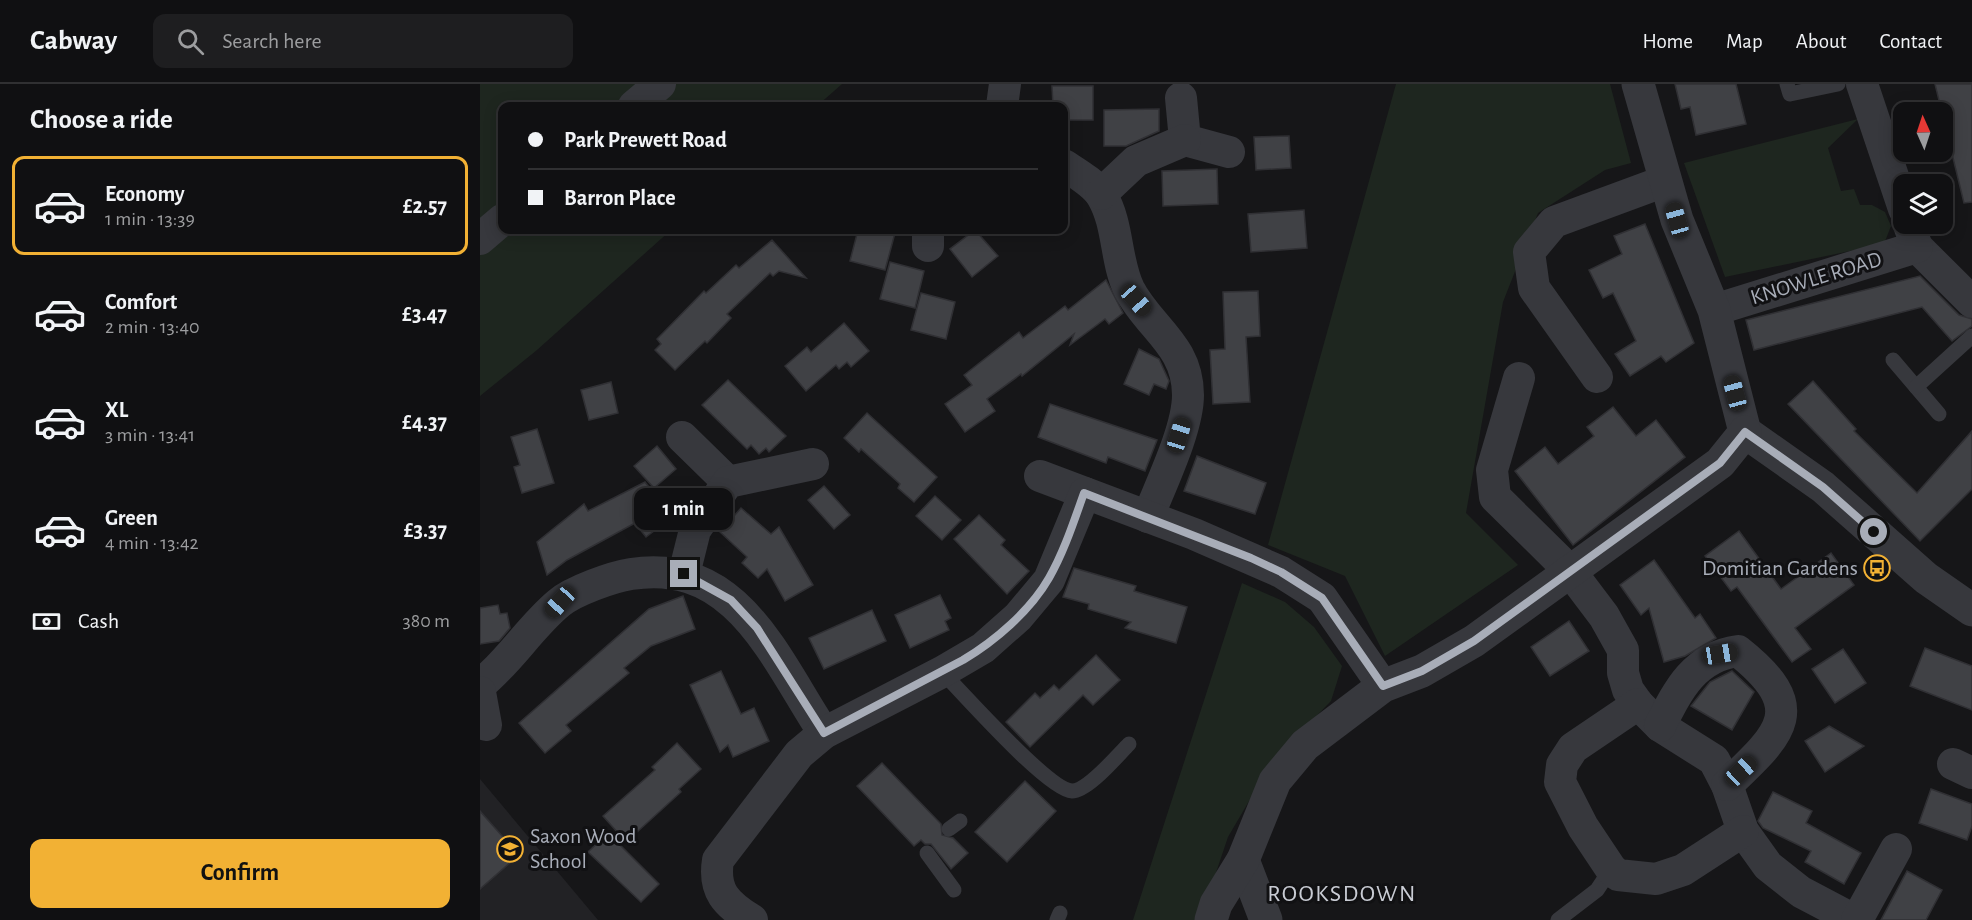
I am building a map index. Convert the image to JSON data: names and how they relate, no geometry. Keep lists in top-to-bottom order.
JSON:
{
  "streets": {
    "street": ["KNOWLE ROAD"]
  },
  "districts": ["ROOKSDOWN"],
  "places": {
    "bus stop": ["Domitian Gardens"],
    "school or university": ["Saxon Wood School"]
  },
  "north": "top",
  "page": {
    "header": "Cabway",
    "search": "Search here",
    "nav": [
      "Home",
      "Map",
      "About",
      "Contact"
    ],
    "heading": "Choose a ride",
    "banner": ["Park Prewett Road", "Barron Place"],
    "list": [
      {
        "name": "Economy",
        "note": "1 min · 13:39",
        "value": "£2.57"
      },
      {
        "name": "Comfort",
        "note": "2 min · 13:40",
        "value": "£3.47"
      },
      {
        "name": "XL",
        "note": "3 min · 13:41",
        "value": "£4.37"
      },
      {
        "name": "Green",
        "note": "4 min · 13:42",
        "value": "£3.37"
      }
    ],
    "bubble": "1 min",
    "pay": ["Cash", "380 m"],
    "buttons": "Confirm"
  }
}
